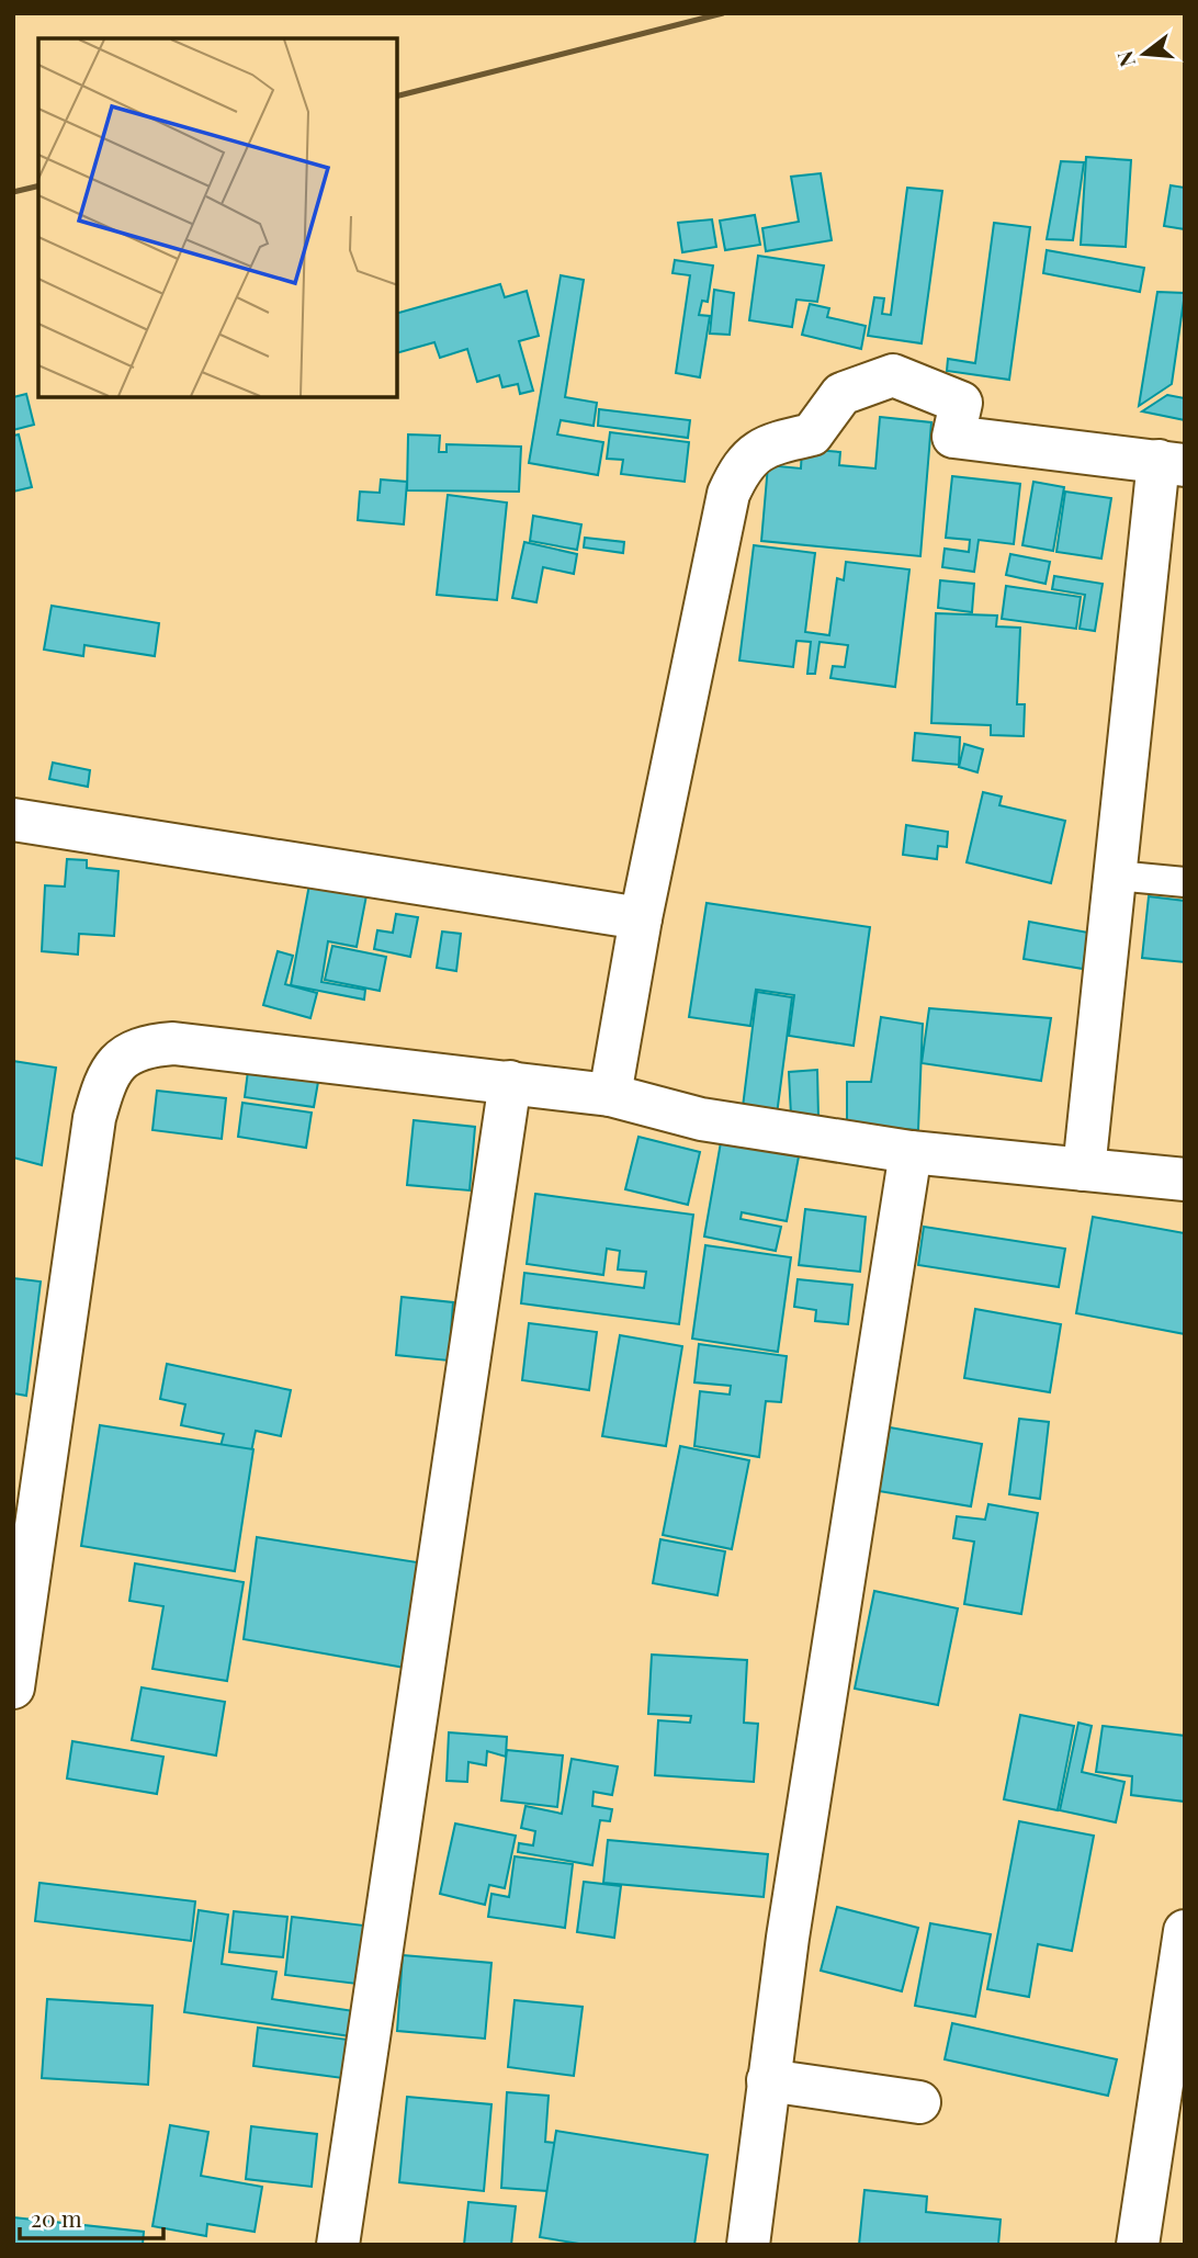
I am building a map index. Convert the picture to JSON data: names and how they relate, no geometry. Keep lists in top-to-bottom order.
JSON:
{
  "scale_bar": "20 m",
  "north": "left"
}
